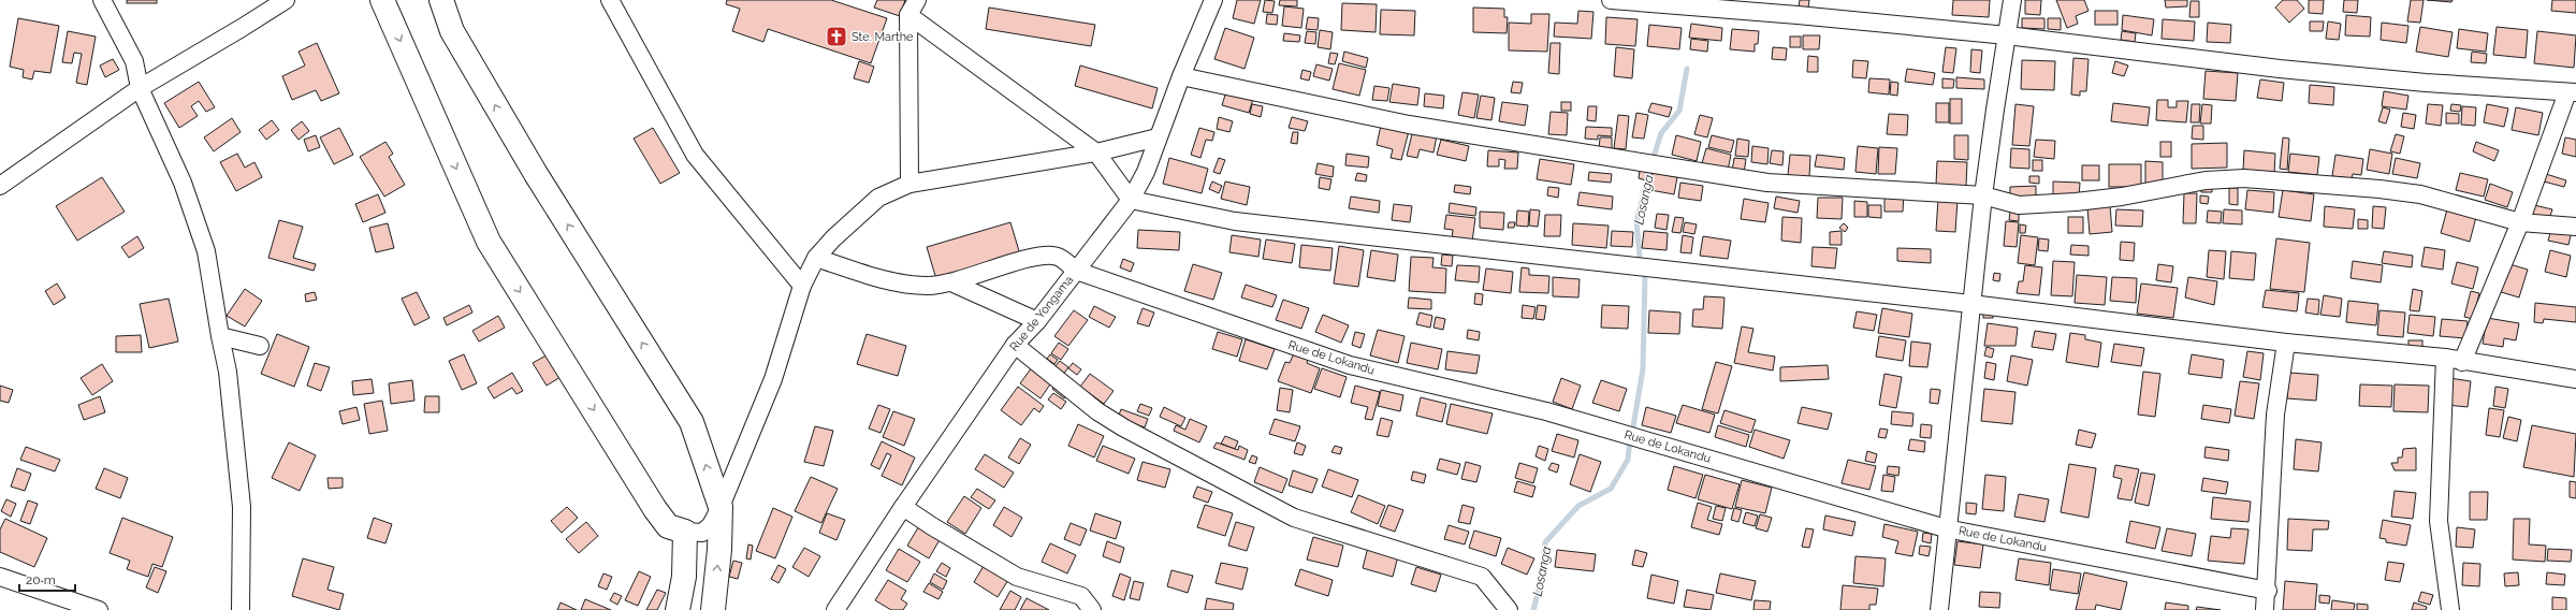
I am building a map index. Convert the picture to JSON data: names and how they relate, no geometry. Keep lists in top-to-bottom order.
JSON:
{
  "streets": {
    "street": ["Rue de Yongama", "Rue de Lokandu"]
  },
  "crossings": [
    ["Rue de Yongama", "Rue de Lokandu"]
  ],
  "water": ["Losanga"],
  "places": {
    "church": ["Ste. Marthe"]
  },
  "scale_bar": "20 m"
}
